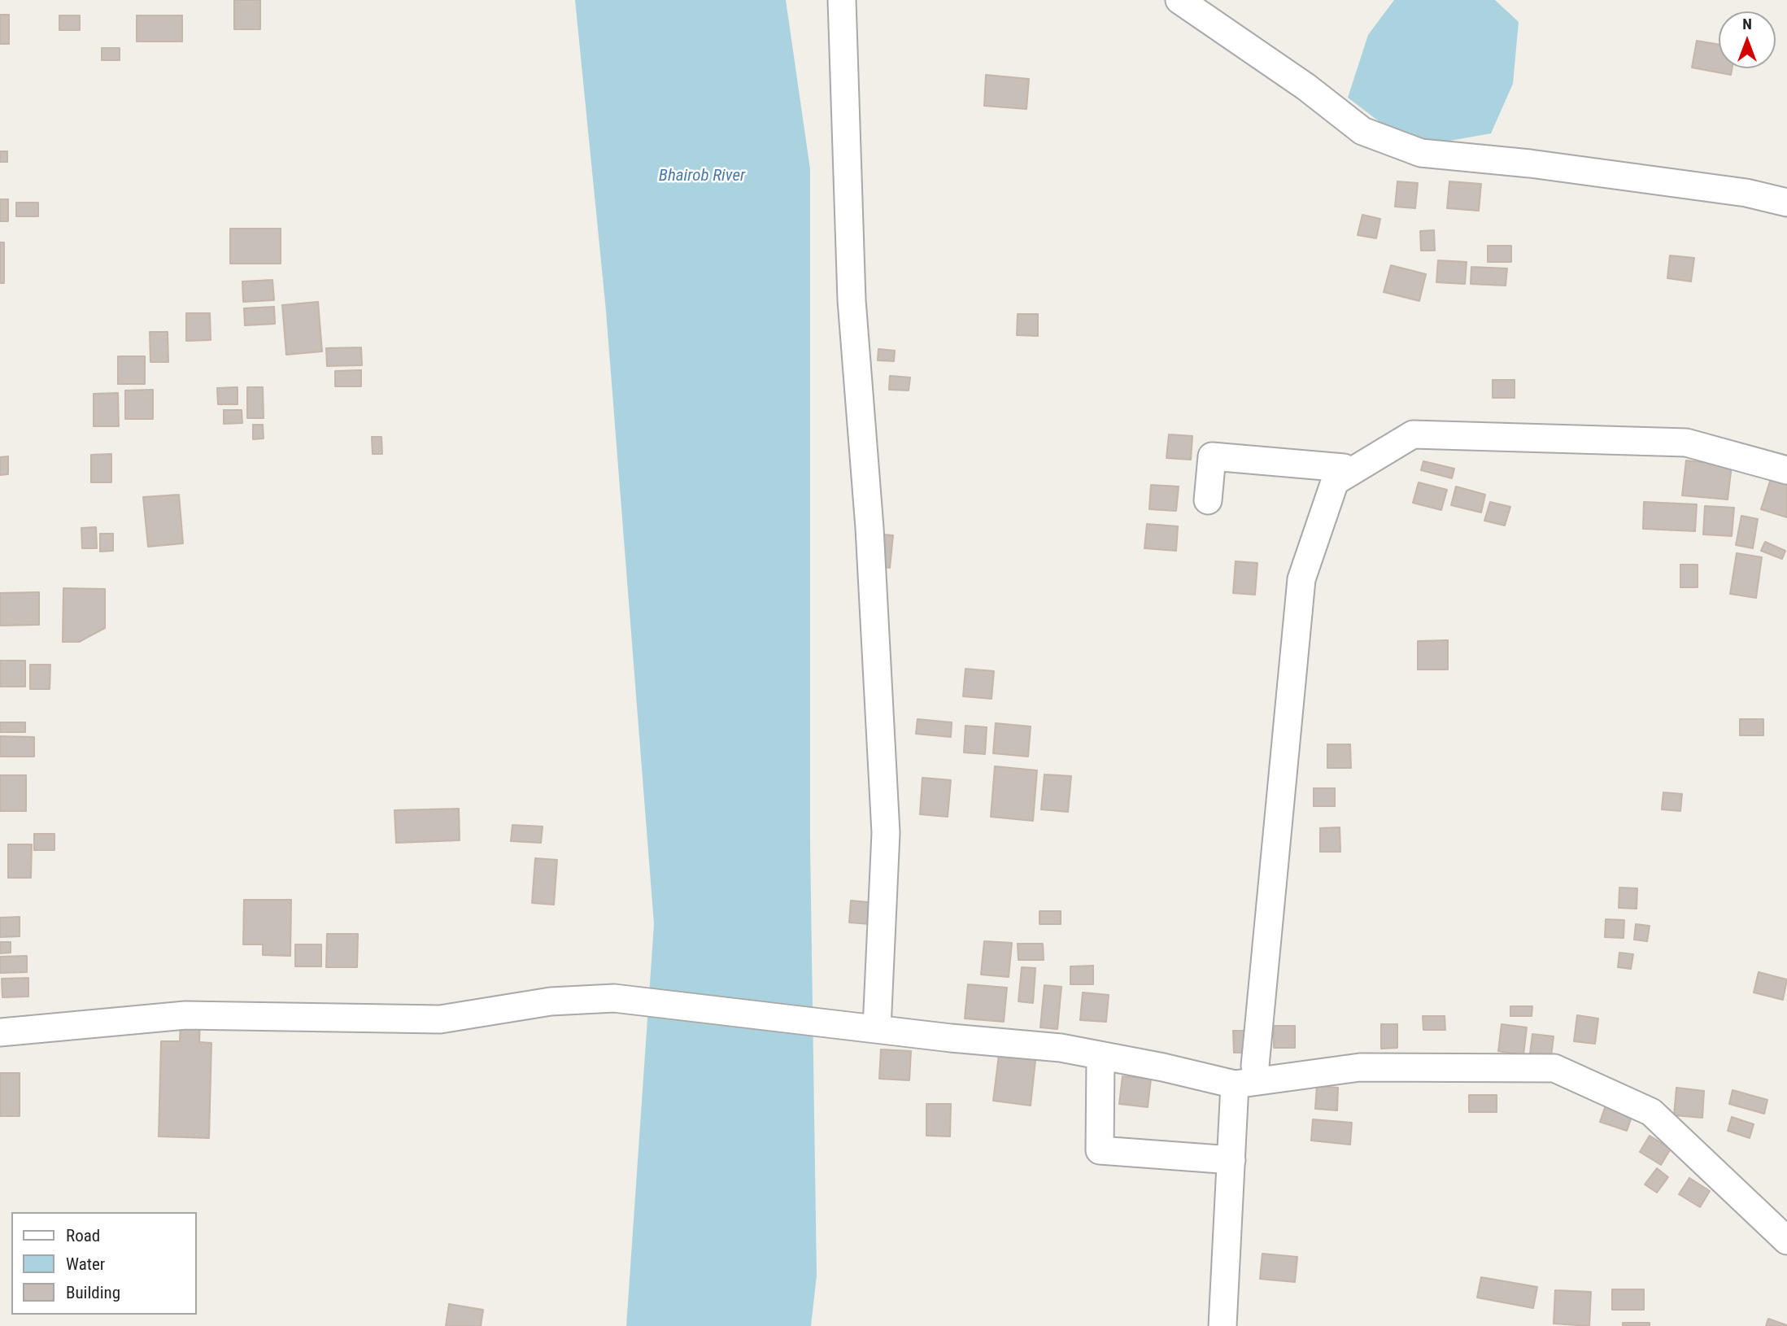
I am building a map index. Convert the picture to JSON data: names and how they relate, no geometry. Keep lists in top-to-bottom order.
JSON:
{
  "water": ["Bhairob River"],
  "legend": ["Road", "Water", "Building"],
  "north": "top"
}
